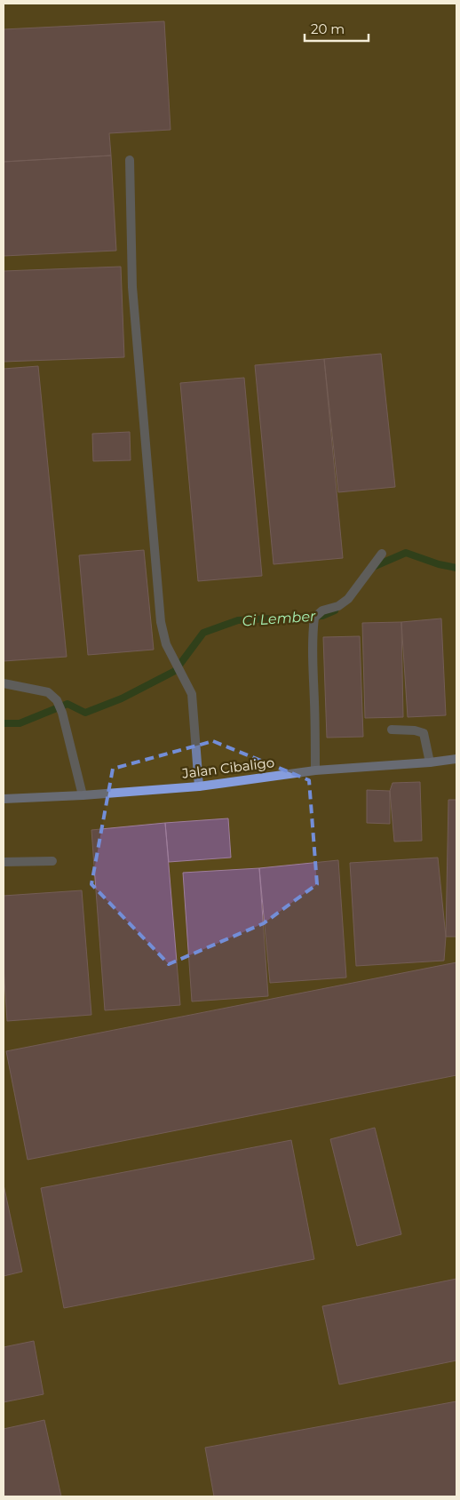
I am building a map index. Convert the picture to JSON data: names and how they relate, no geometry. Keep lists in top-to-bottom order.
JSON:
{
  "streets": {
    "main road": ["Jalan Cibaligo"]
  },
  "water": ["Ci Lember"],
  "scale_bar": "20 m"
}
